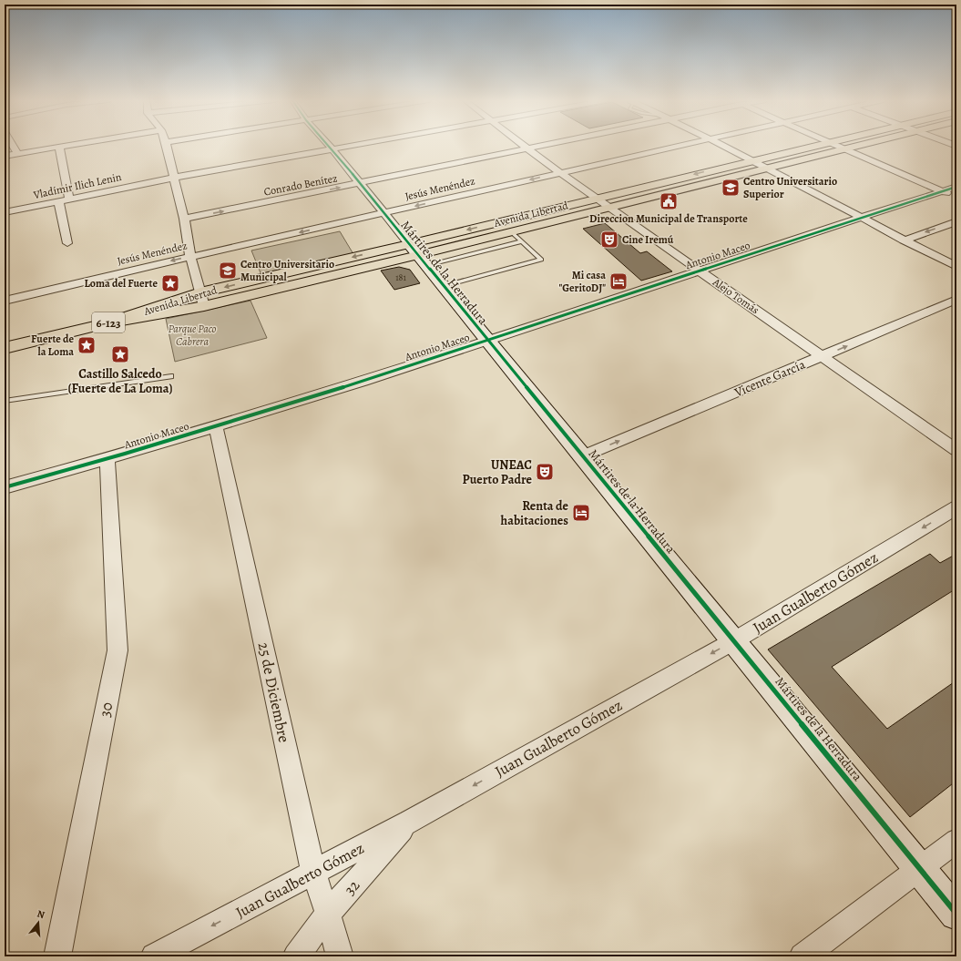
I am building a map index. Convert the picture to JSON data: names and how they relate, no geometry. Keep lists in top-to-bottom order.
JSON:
{
  "streets": {
    "main road": ["Avenida Libertad", "6-123"],
    "street": [
      "Conrado Benítez",
      "Vladímir Ilich Lenin",
      "Jesús Menéndez",
      "Antonio Maceo",
      "Mártires de la Herradura",
      "Alejo Tomás",
      "Vicente García",
      "Juan Gualberto Gómez",
      "25 de Diciembre",
      "30",
      "32"
    ]
  },
  "crossings": [
    ["Conrado Benítez", "Mártires de la Herradura"],
    ["Conrado Benítez", "Alejo Tomás"],
    ["Vladímir Ilich Lenin", "Mártires de la Herradura"],
    ["Jesús Menéndez", "Mártires de la Herradura"],
    ["Jesús Menéndez", "Alejo Tomás"],
    ["Avenida Libertad", "Mártires de la Herradura"],
    ["Avenida Libertad", "Alejo Tomás"],
    ["Antonio Maceo", "Mártires de la Herradura"],
    ["Antonio Maceo", "Alejo Tomás"],
    ["Antonio Maceo", "25 de Diciembre"],
    ["Antonio Maceo", "30"],
    ["Mártires de la Herradura", "Vicente García"],
    ["Mártires de la Herradura", "Juan Gualberto Gómez"],
    ["Alejo Tomás", "Vicente García"],
    ["Juan Gualberto Gómez", "25 de Diciembre"],
    ["Juan Gualberto Gómez", "32"],
    ["25 de Diciembre", "32"]
  ],
  "one_way": [
    "Conrado Benítez",
    "Jesús Menéndez",
    "Vicente García",
    "Juan Gualberto Gómez"
  ],
  "parks": ["Parque Paco Cabrera"],
  "places": {
    "school or university": ["Centro Universitario Superior", "Centro Universitario Municipal"],
    "public building": ["Direccion Municipal de Transporte"],
    "theatre": ["Cine Iremú", "UNEAC Puerto Padre"],
    "hotel": ["Mi casa \"GeritoDJ\"", "Renta de habitaciones"],
    "place": ["Loma del Fuerte", "Fuerte de la Loma", "Castillo Salcedo (Fuerte de La Loma)"]
  },
  "house_numbers": ["181"],
  "north": "top"
}
